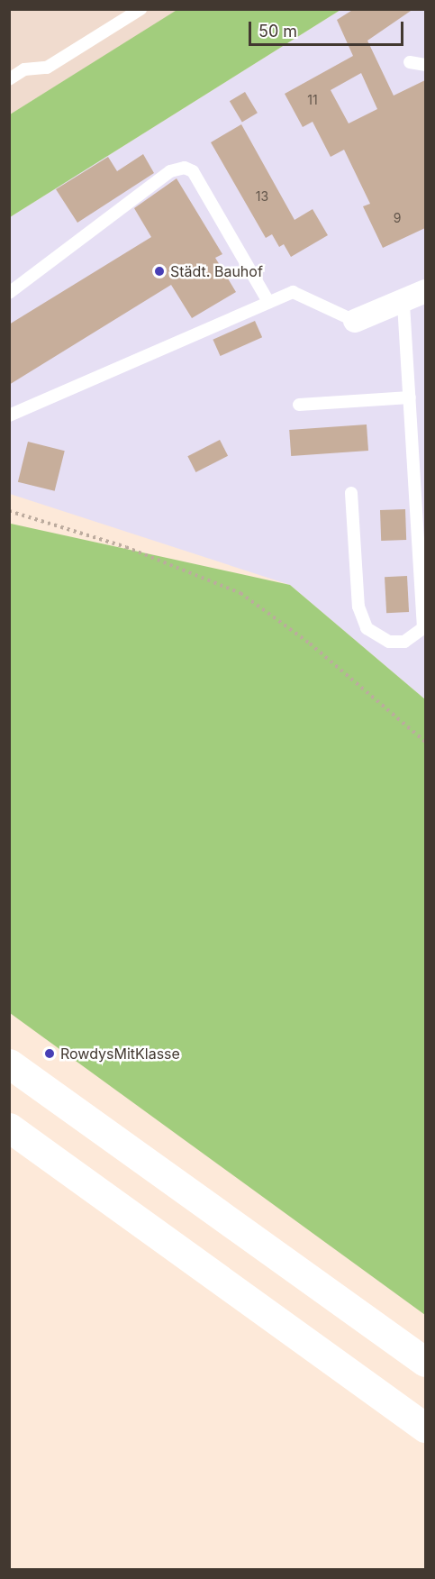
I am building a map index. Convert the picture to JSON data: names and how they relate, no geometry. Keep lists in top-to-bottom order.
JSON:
{
  "places": ["Städt. Bauhof", "RowdysMitKlasse"],
  "house_numbers": ["11", "13", "9"],
  "scale_bar": "50 m"
}
